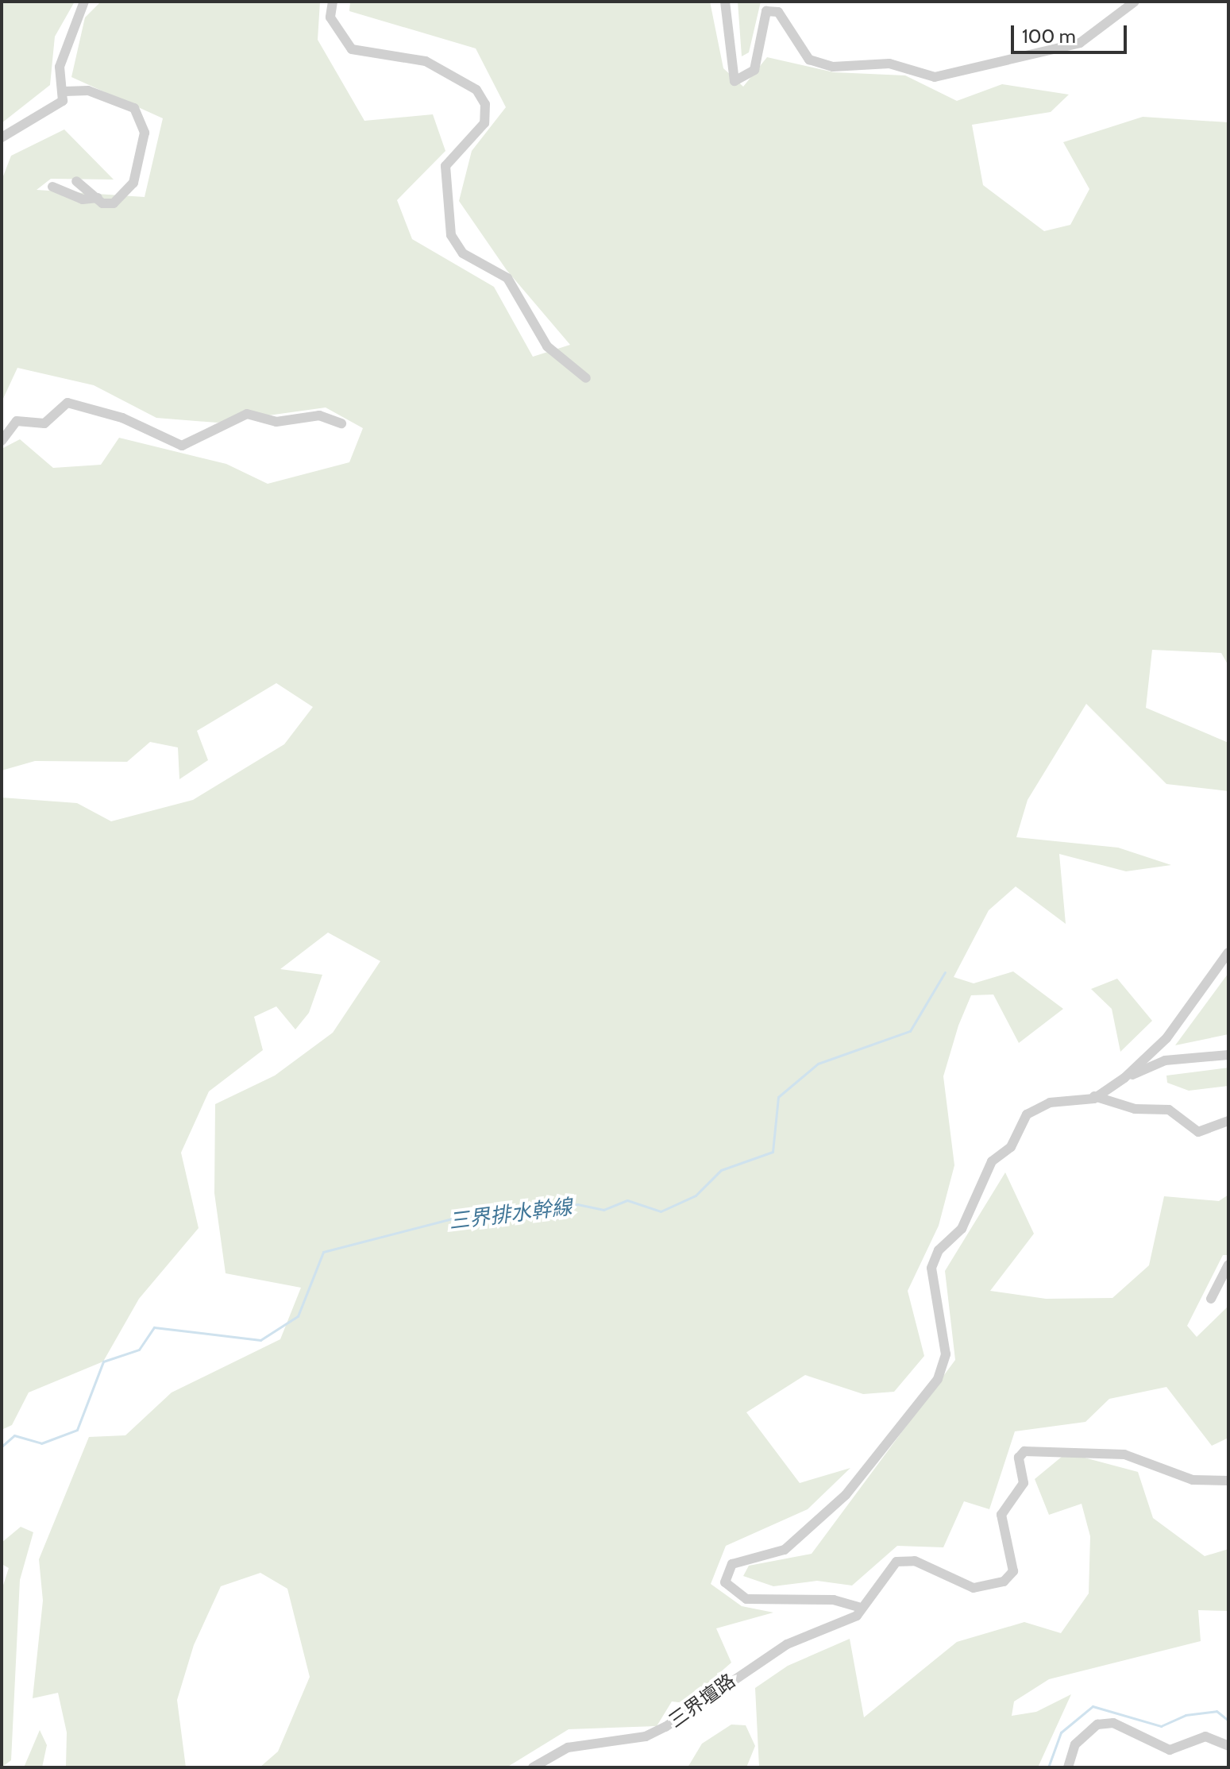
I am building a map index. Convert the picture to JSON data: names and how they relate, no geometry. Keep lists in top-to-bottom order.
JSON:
{
  "streets": {
    "street": ["三界壇路"]
  },
  "water": ["三界排水幹線"],
  "scale_bar": "100 m"
}
